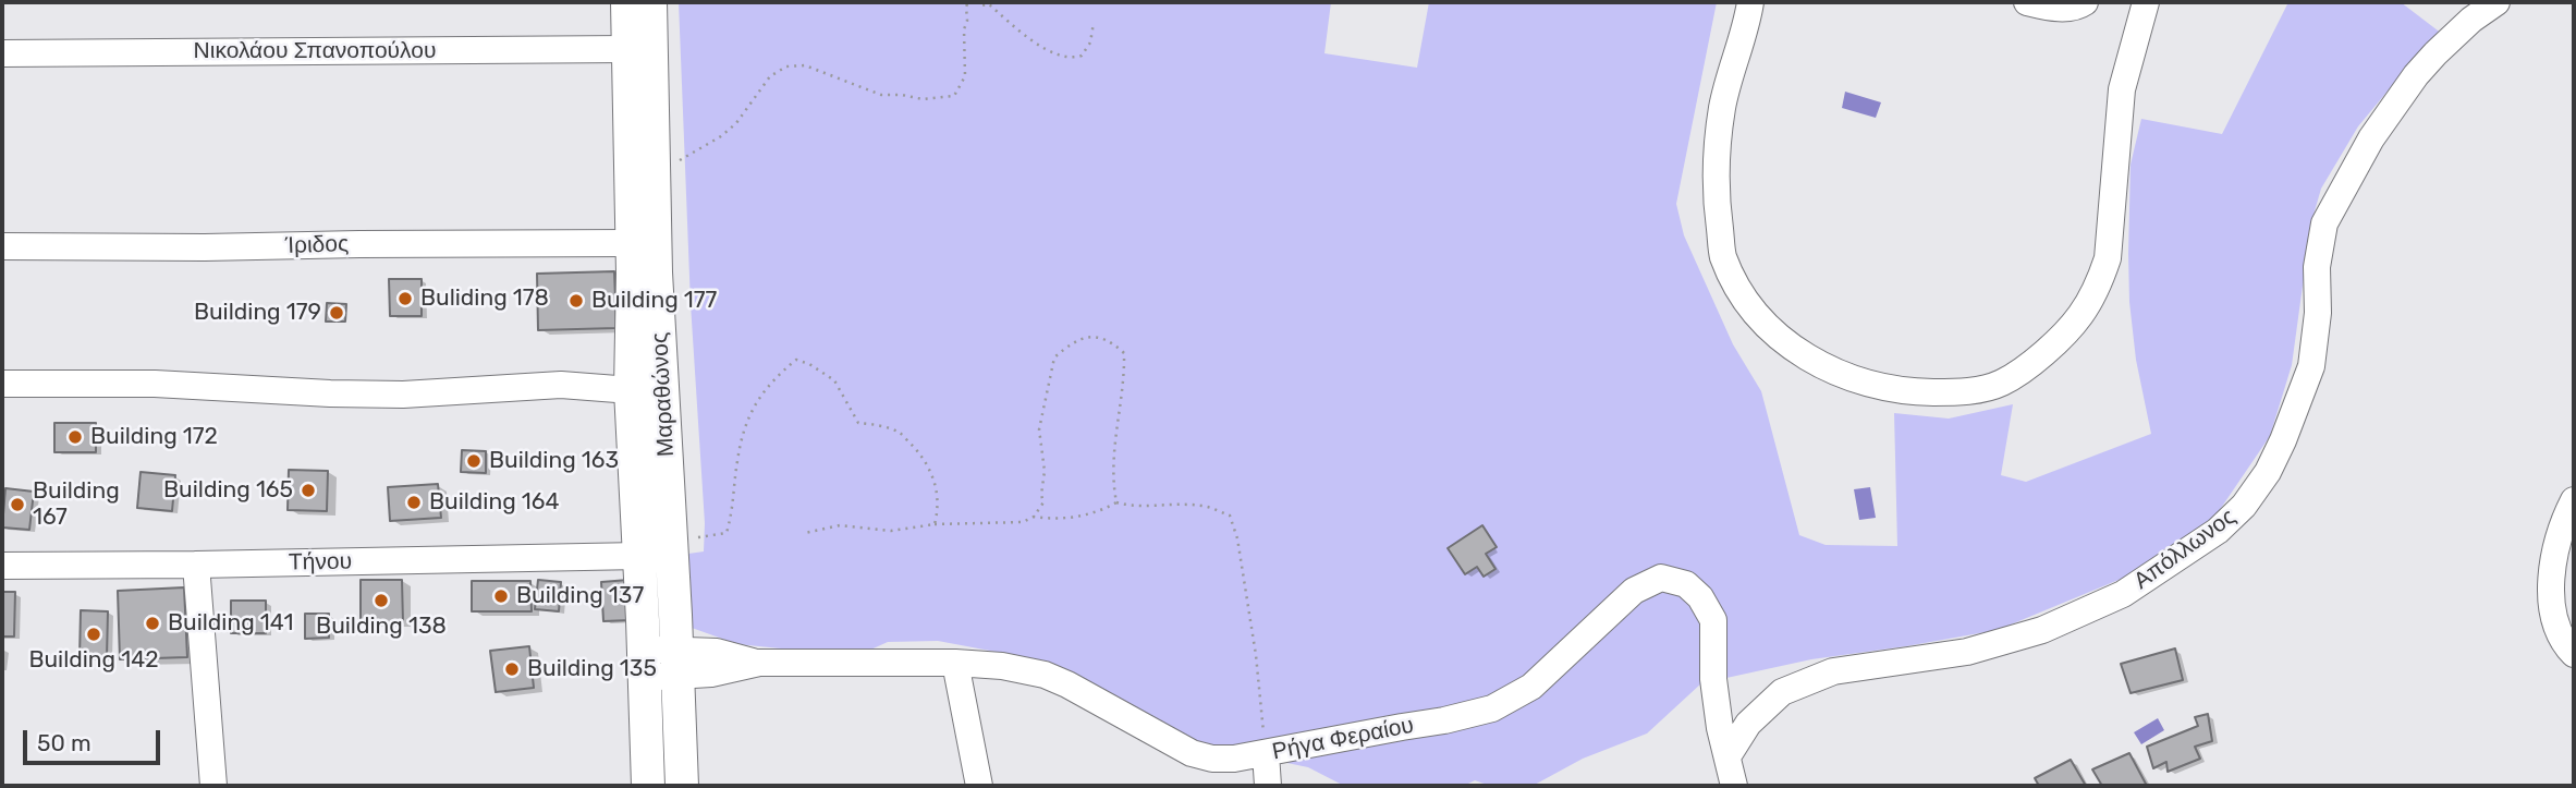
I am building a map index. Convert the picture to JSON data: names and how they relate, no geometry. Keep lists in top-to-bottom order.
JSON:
{
  "streets": {
    "main road": ["Μαραθώνος"],
    "street": [
      "Νικολάου Σπανοπούλου",
      "Ίριδος",
      "Απόλλωνος",
      "Τήνου",
      "Ρήγα Φεραίου"
    ]
  },
  "crossings": [
    ["Νικολάου Σπανοπούλου", "Μαραθώνος"],
    ["Ίριδος", "Μαραθώνος"],
    ["Μαραθώνος", "Τήνου"],
    ["Μαραθώνος", "Ρήγα Φεραίου"],
    ["Απόλλωνος", "Ρήγα Φεραίου"]
  ],
  "places": [
    "Buliding 178",
    "Building 177",
    "Building 179",
    "Building 172",
    "Building 163",
    "Building 165",
    "Building 164",
    "Building 167",
    "Building 137",
    "Building 138",
    "Building 141",
    "Building 142",
    "Building 135"
  ],
  "scale_bar": "50 m"
}
